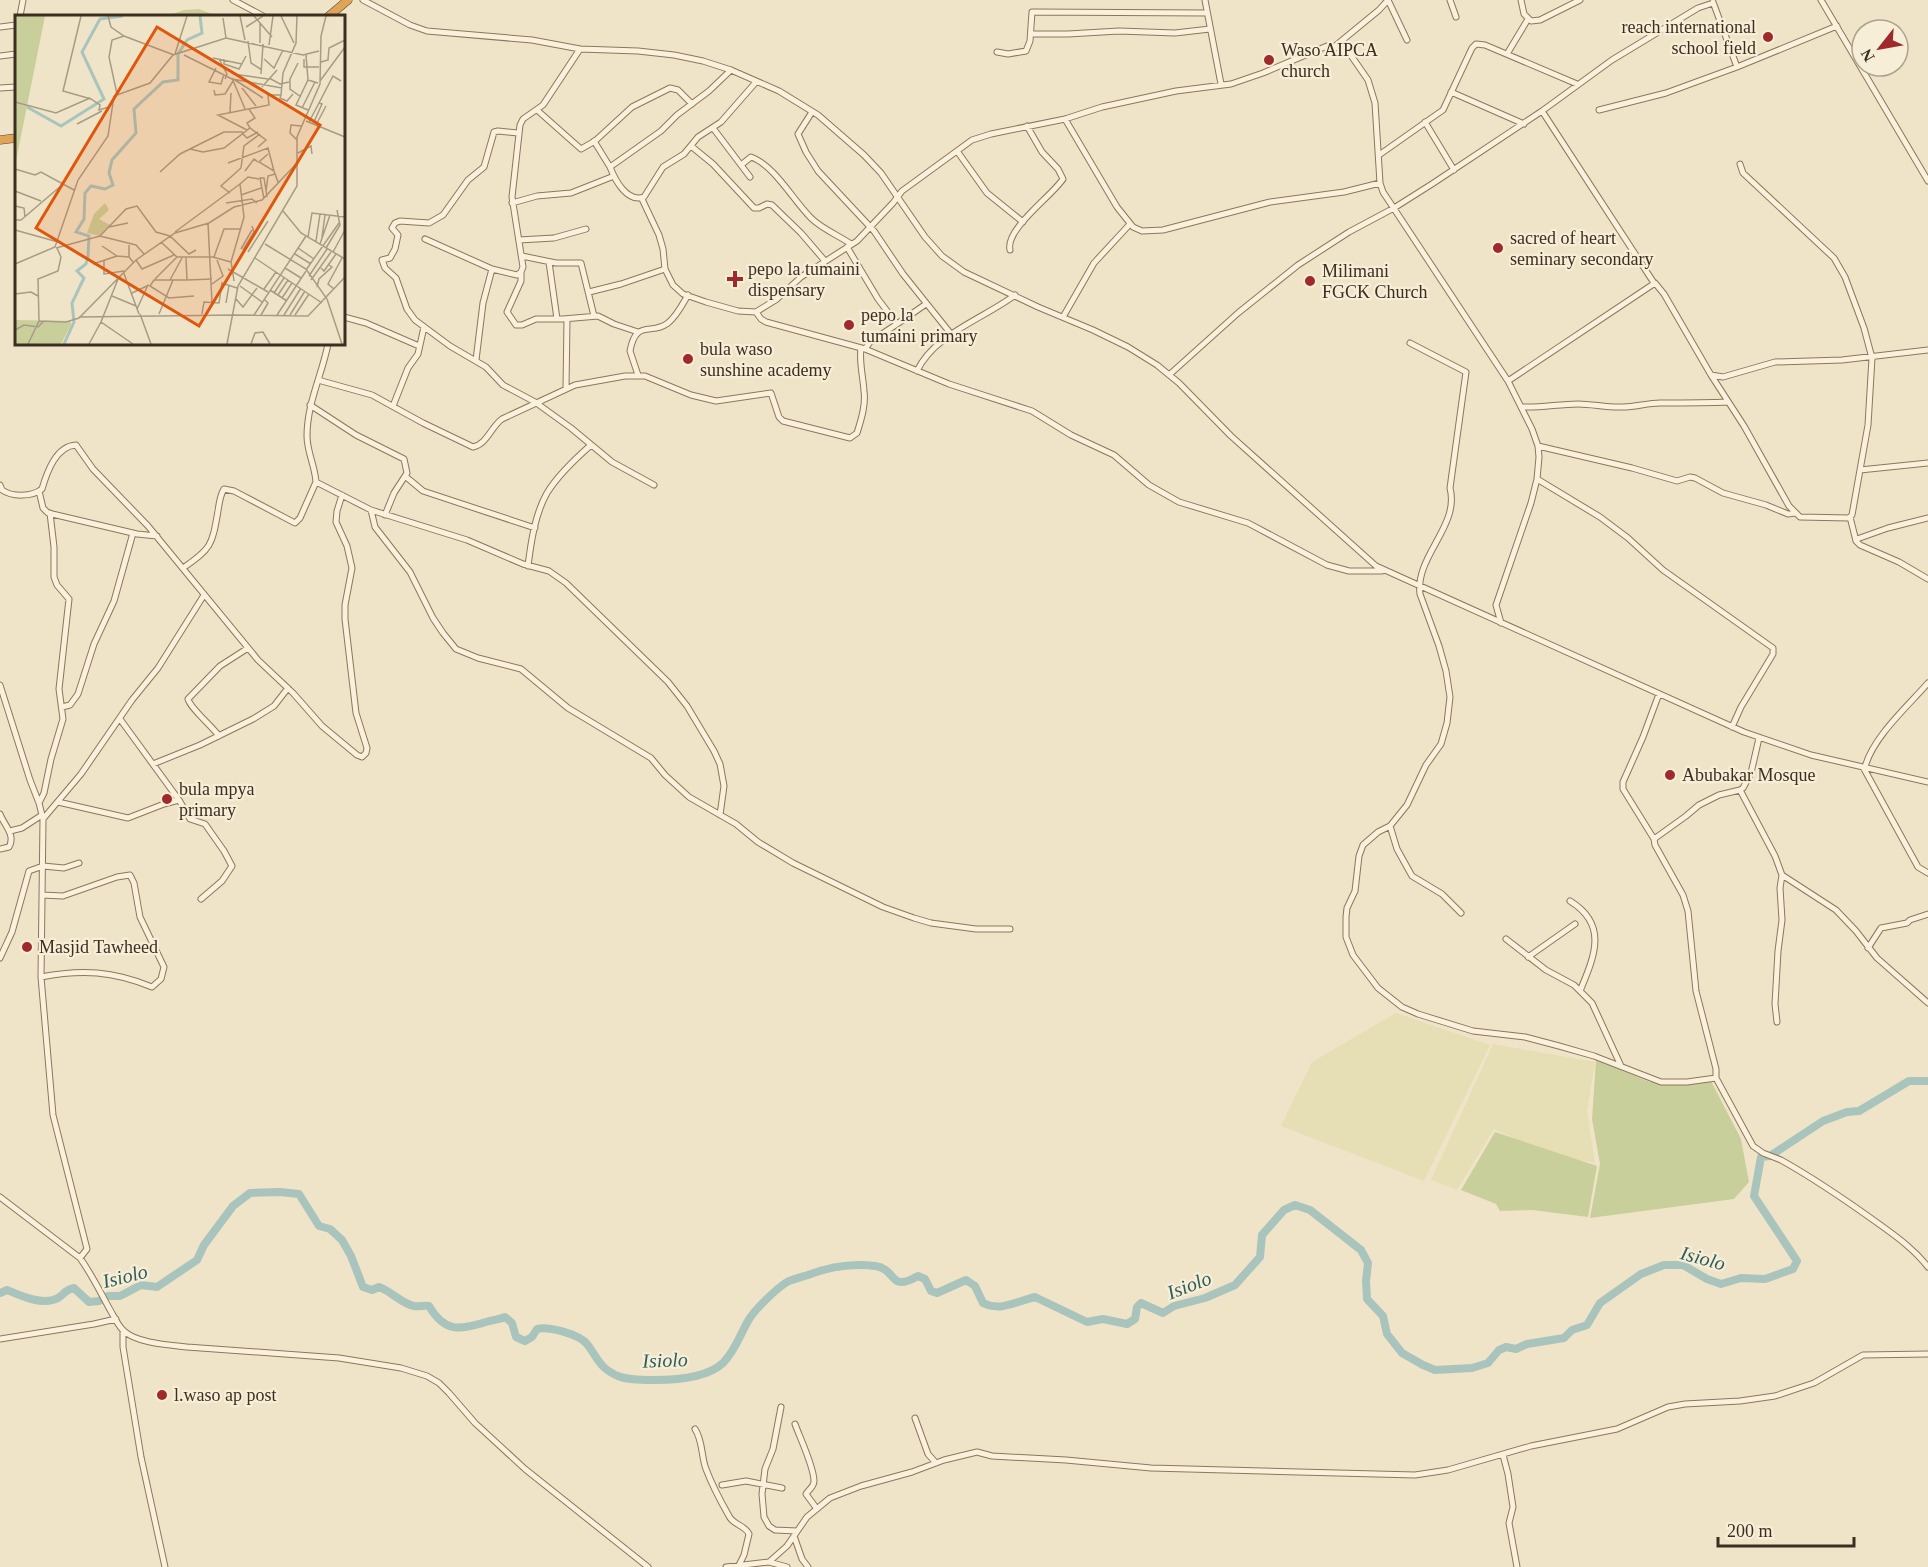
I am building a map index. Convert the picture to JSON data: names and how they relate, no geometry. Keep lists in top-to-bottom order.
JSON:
{
  "water": ["Isiolo"],
  "places": {
    "other": [
      "reach international school field",
      "Waso AIPCA church",
      "sacred of heart seminary secondary",
      "Milimani FGCK Church",
      "pepo la tumaini primary",
      "bula waso sunshine academy",
      "Abubakar Mosque",
      "bula mpya primary",
      "Masjid Tawheed",
      "l.waso ap post"
    ],
    "health": ["pepo la tumaini dispensary"]
  },
  "scale_bar": "200 m",
  "north": "bottom left"
}
